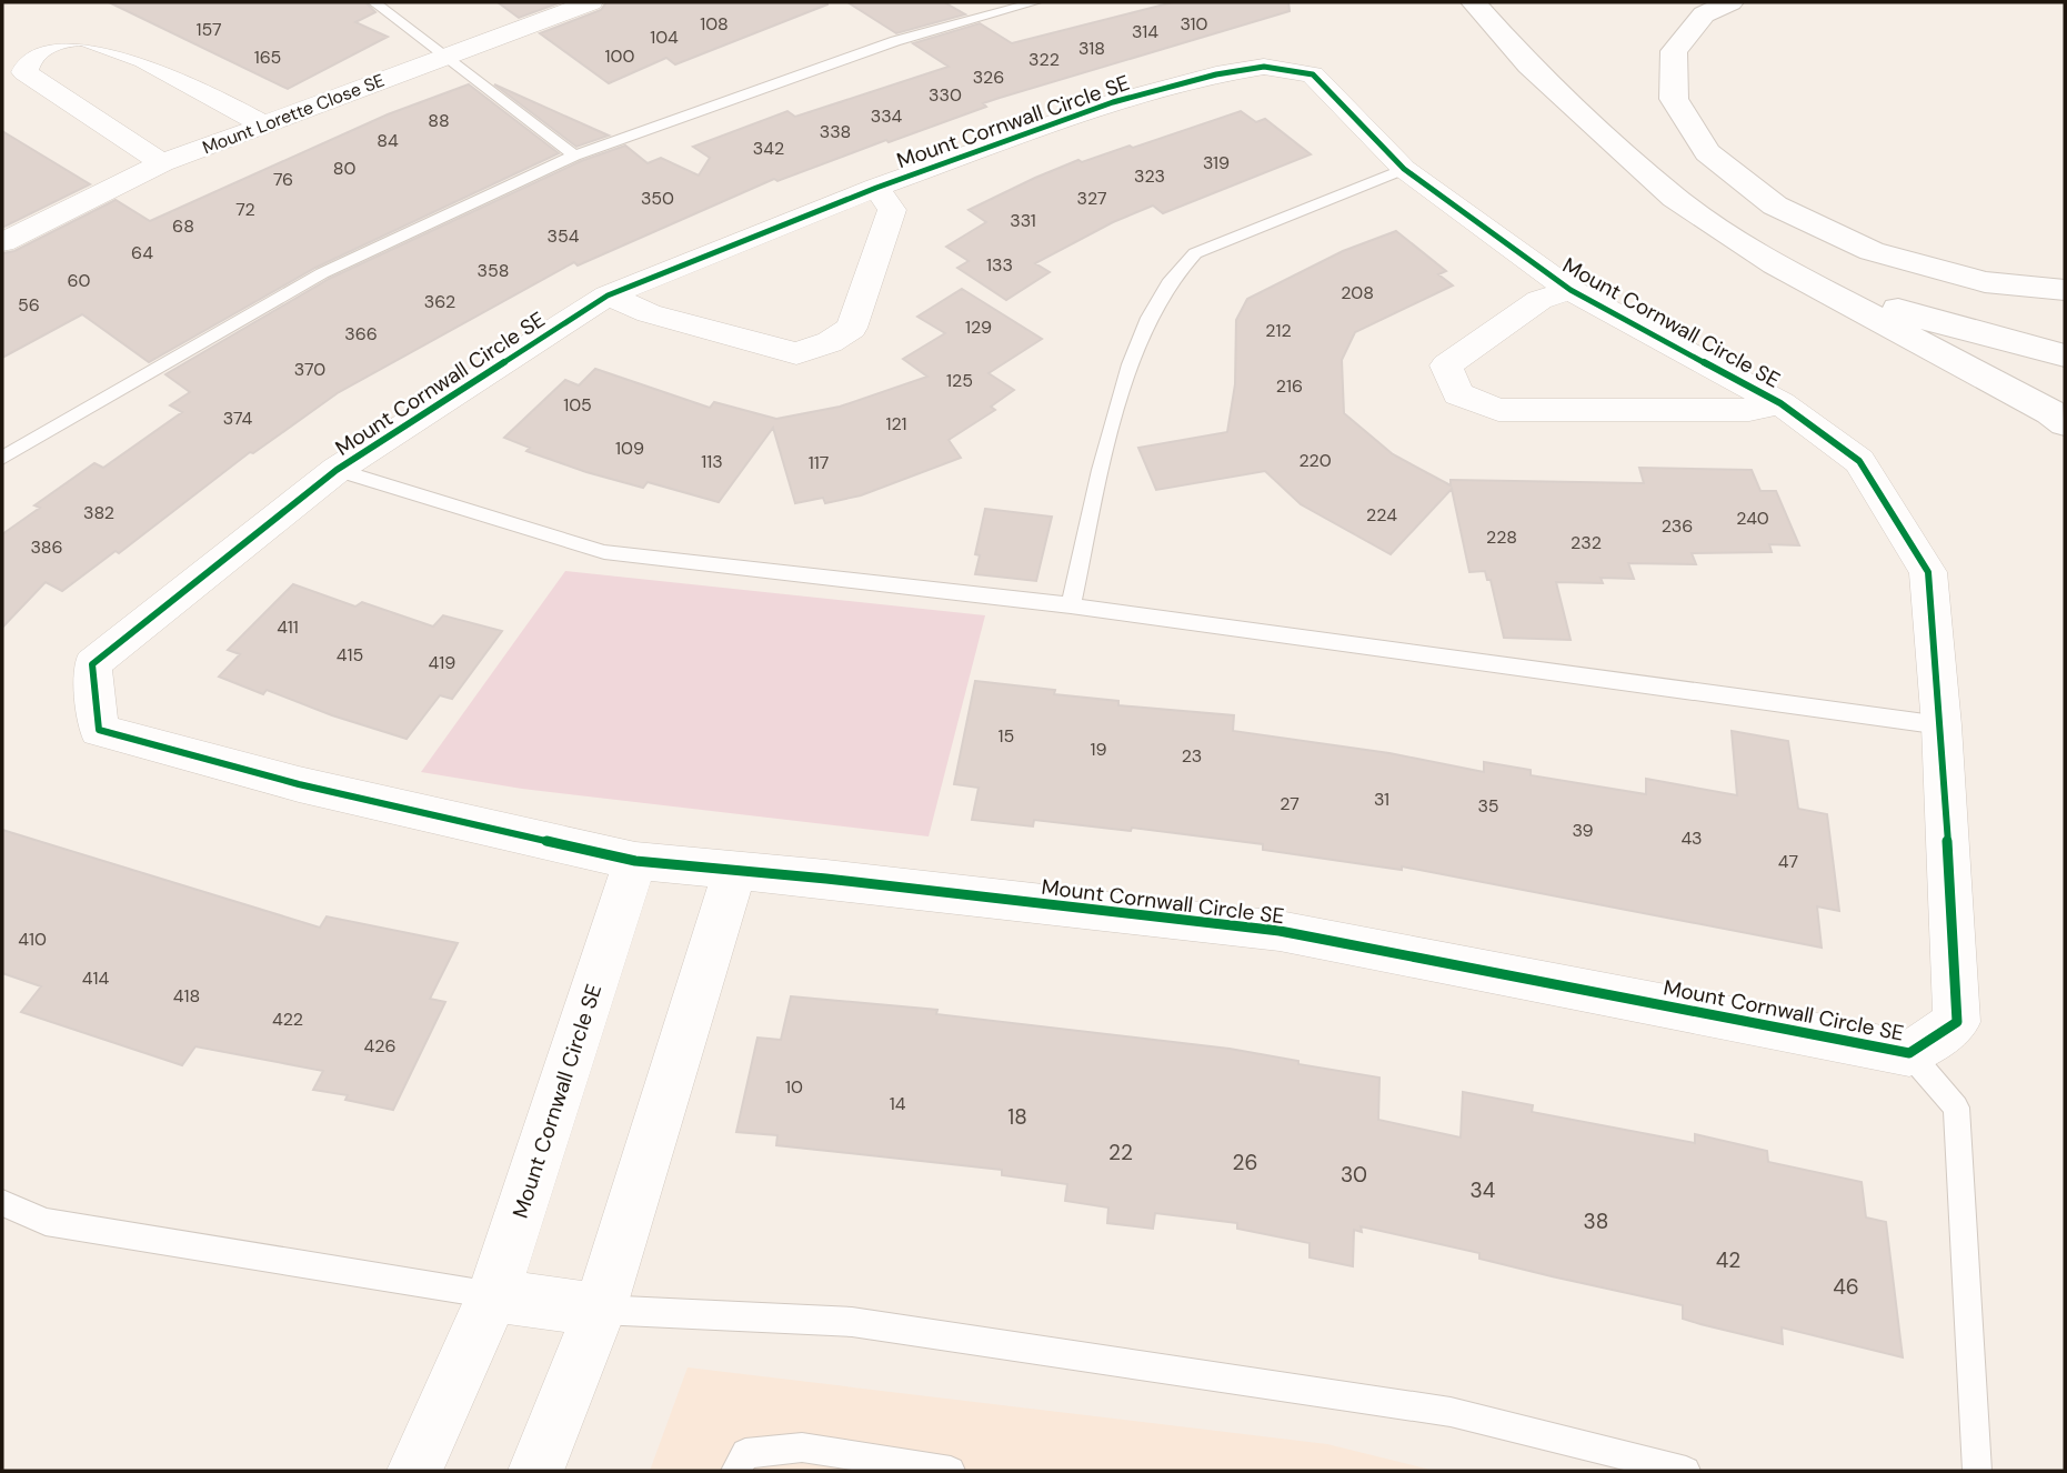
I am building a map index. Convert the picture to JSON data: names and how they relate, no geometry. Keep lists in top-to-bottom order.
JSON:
{
  "streets": {
    "street": ["Mount Lorette Close SE", "Mount Cornwall Circle SE"]
  },
  "house_numbers": [
    "108",
    "310",
    "157",
    "314",
    "104",
    "318",
    "100",
    "165",
    "322",
    "326",
    "330",
    "334",
    "88",
    "338",
    "84",
    "342",
    "319",
    "80",
    "323",
    "76",
    "350",
    "327",
    "72",
    "331",
    "68",
    "354",
    "64",
    "133",
    "358",
    "60",
    "208",
    "362",
    "56",
    "129",
    "212",
    "366",
    "370",
    "125",
    "216",
    "105",
    "374",
    "121",
    "109",
    "220",
    "113",
    "117",
    "382",
    "224",
    "240",
    "236",
    "228",
    "232",
    "386",
    "411",
    "415",
    "419",
    "15",
    "19",
    "23",
    "31",
    "27",
    "35",
    "39",
    "43",
    "47",
    "410",
    "414",
    "418",
    "422",
    "426",
    "10",
    "14",
    "18",
    "22",
    "26",
    "30",
    "34",
    "38",
    "42",
    "46"
  ]
}
